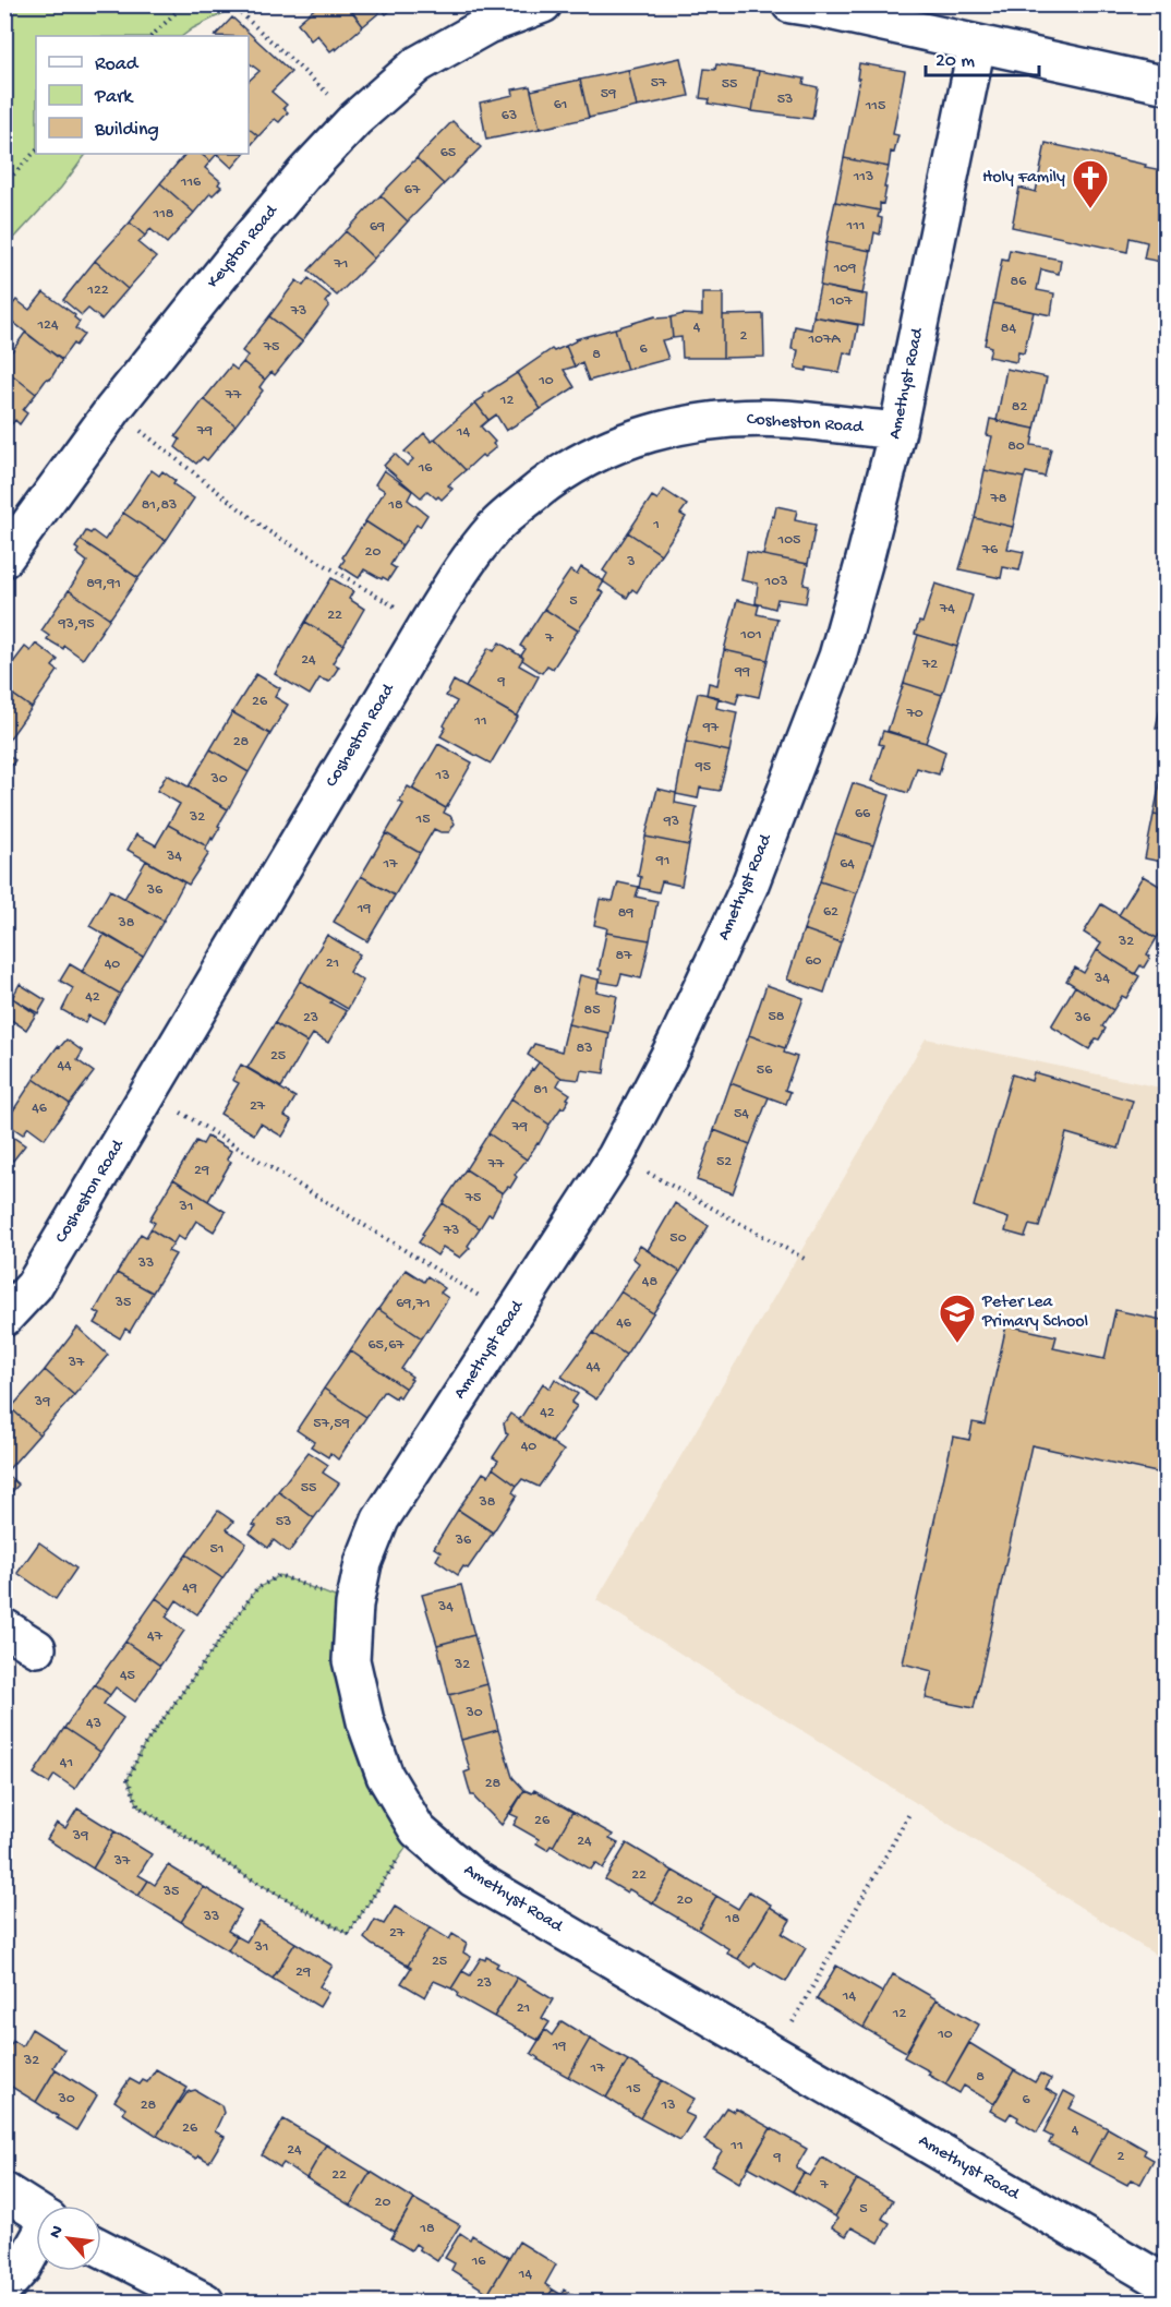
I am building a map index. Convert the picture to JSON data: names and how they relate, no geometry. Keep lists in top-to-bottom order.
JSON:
{
  "streets": {
    "street": ["Keyston Road", "Amethyst Road", "Cosheston Road"]
  },
  "crossings": [
    ["Amethyst Road", "Cosheston Road"]
  ],
  "places": {
    "church": ["Holy Family"],
    "school or university": ["Peter Lea Primary School"]
  },
  "house_numbers": [
    "57",
    "55",
    "59",
    "53",
    "61",
    "115",
    "63",
    "65",
    "113",
    "116",
    "67",
    "118",
    "111",
    "69",
    "71",
    "109",
    "86",
    "122",
    "107",
    "73",
    "124",
    "4",
    "84",
    "2",
    "107A",
    "75",
    "6",
    "8",
    "10",
    "77",
    "12",
    "82",
    "79",
    "14",
    "80",
    "16",
    "78",
    "81,83",
    "18",
    "1",
    "105",
    "76",
    "20",
    "3",
    "103",
    "89,91",
    "5",
    "74",
    "22",
    "93,95",
    "101",
    "7",
    "24",
    "72",
    "99",
    "9",
    "26",
    "70",
    "11",
    "97",
    "28",
    "95",
    "13",
    "30",
    "66",
    "32",
    "15",
    "93",
    "34",
    "91",
    "17",
    "64",
    "36",
    "19",
    "62",
    "89",
    "38",
    "32",
    "87",
    "60",
    "21",
    "40",
    "34",
    "42",
    "85",
    "58",
    "23",
    "36",
    "83",
    "25",
    "44",
    "56",
    "81",
    "27",
    "46",
    "54",
    "79",
    "52",
    "77",
    "29",
    "75",
    "31",
    "73",
    "50",
    "33",
    "48",
    "35",
    "69,71",
    "46",
    "65,67",
    "37",
    "44",
    "39",
    "42",
    "57,59",
    "40",
    "55",
    "38",
    "53",
    "36",
    "51",
    "49",
    "34",
    "47",
    "32",
    "45",
    "30",
    "43",
    "41",
    "28",
    "26",
    "39",
    "24",
    "37",
    "22",
    "35",
    "20",
    "33",
    "18",
    "27",
    "31",
    "25",
    "29",
    "23",
    "14",
    "21",
    "12",
    "10",
    "19",
    "32",
    "17",
    "8",
    "15",
    "30",
    "6",
    "28",
    "13",
    "26",
    "4",
    "11",
    "24",
    "2",
    "9",
    "22",
    "7",
    "20",
    "5",
    "18",
    "16",
    "14"
  ],
  "legend": ["Road", "Park", "Building"],
  "scale_bar": "20 m",
  "north": "top left"
}
